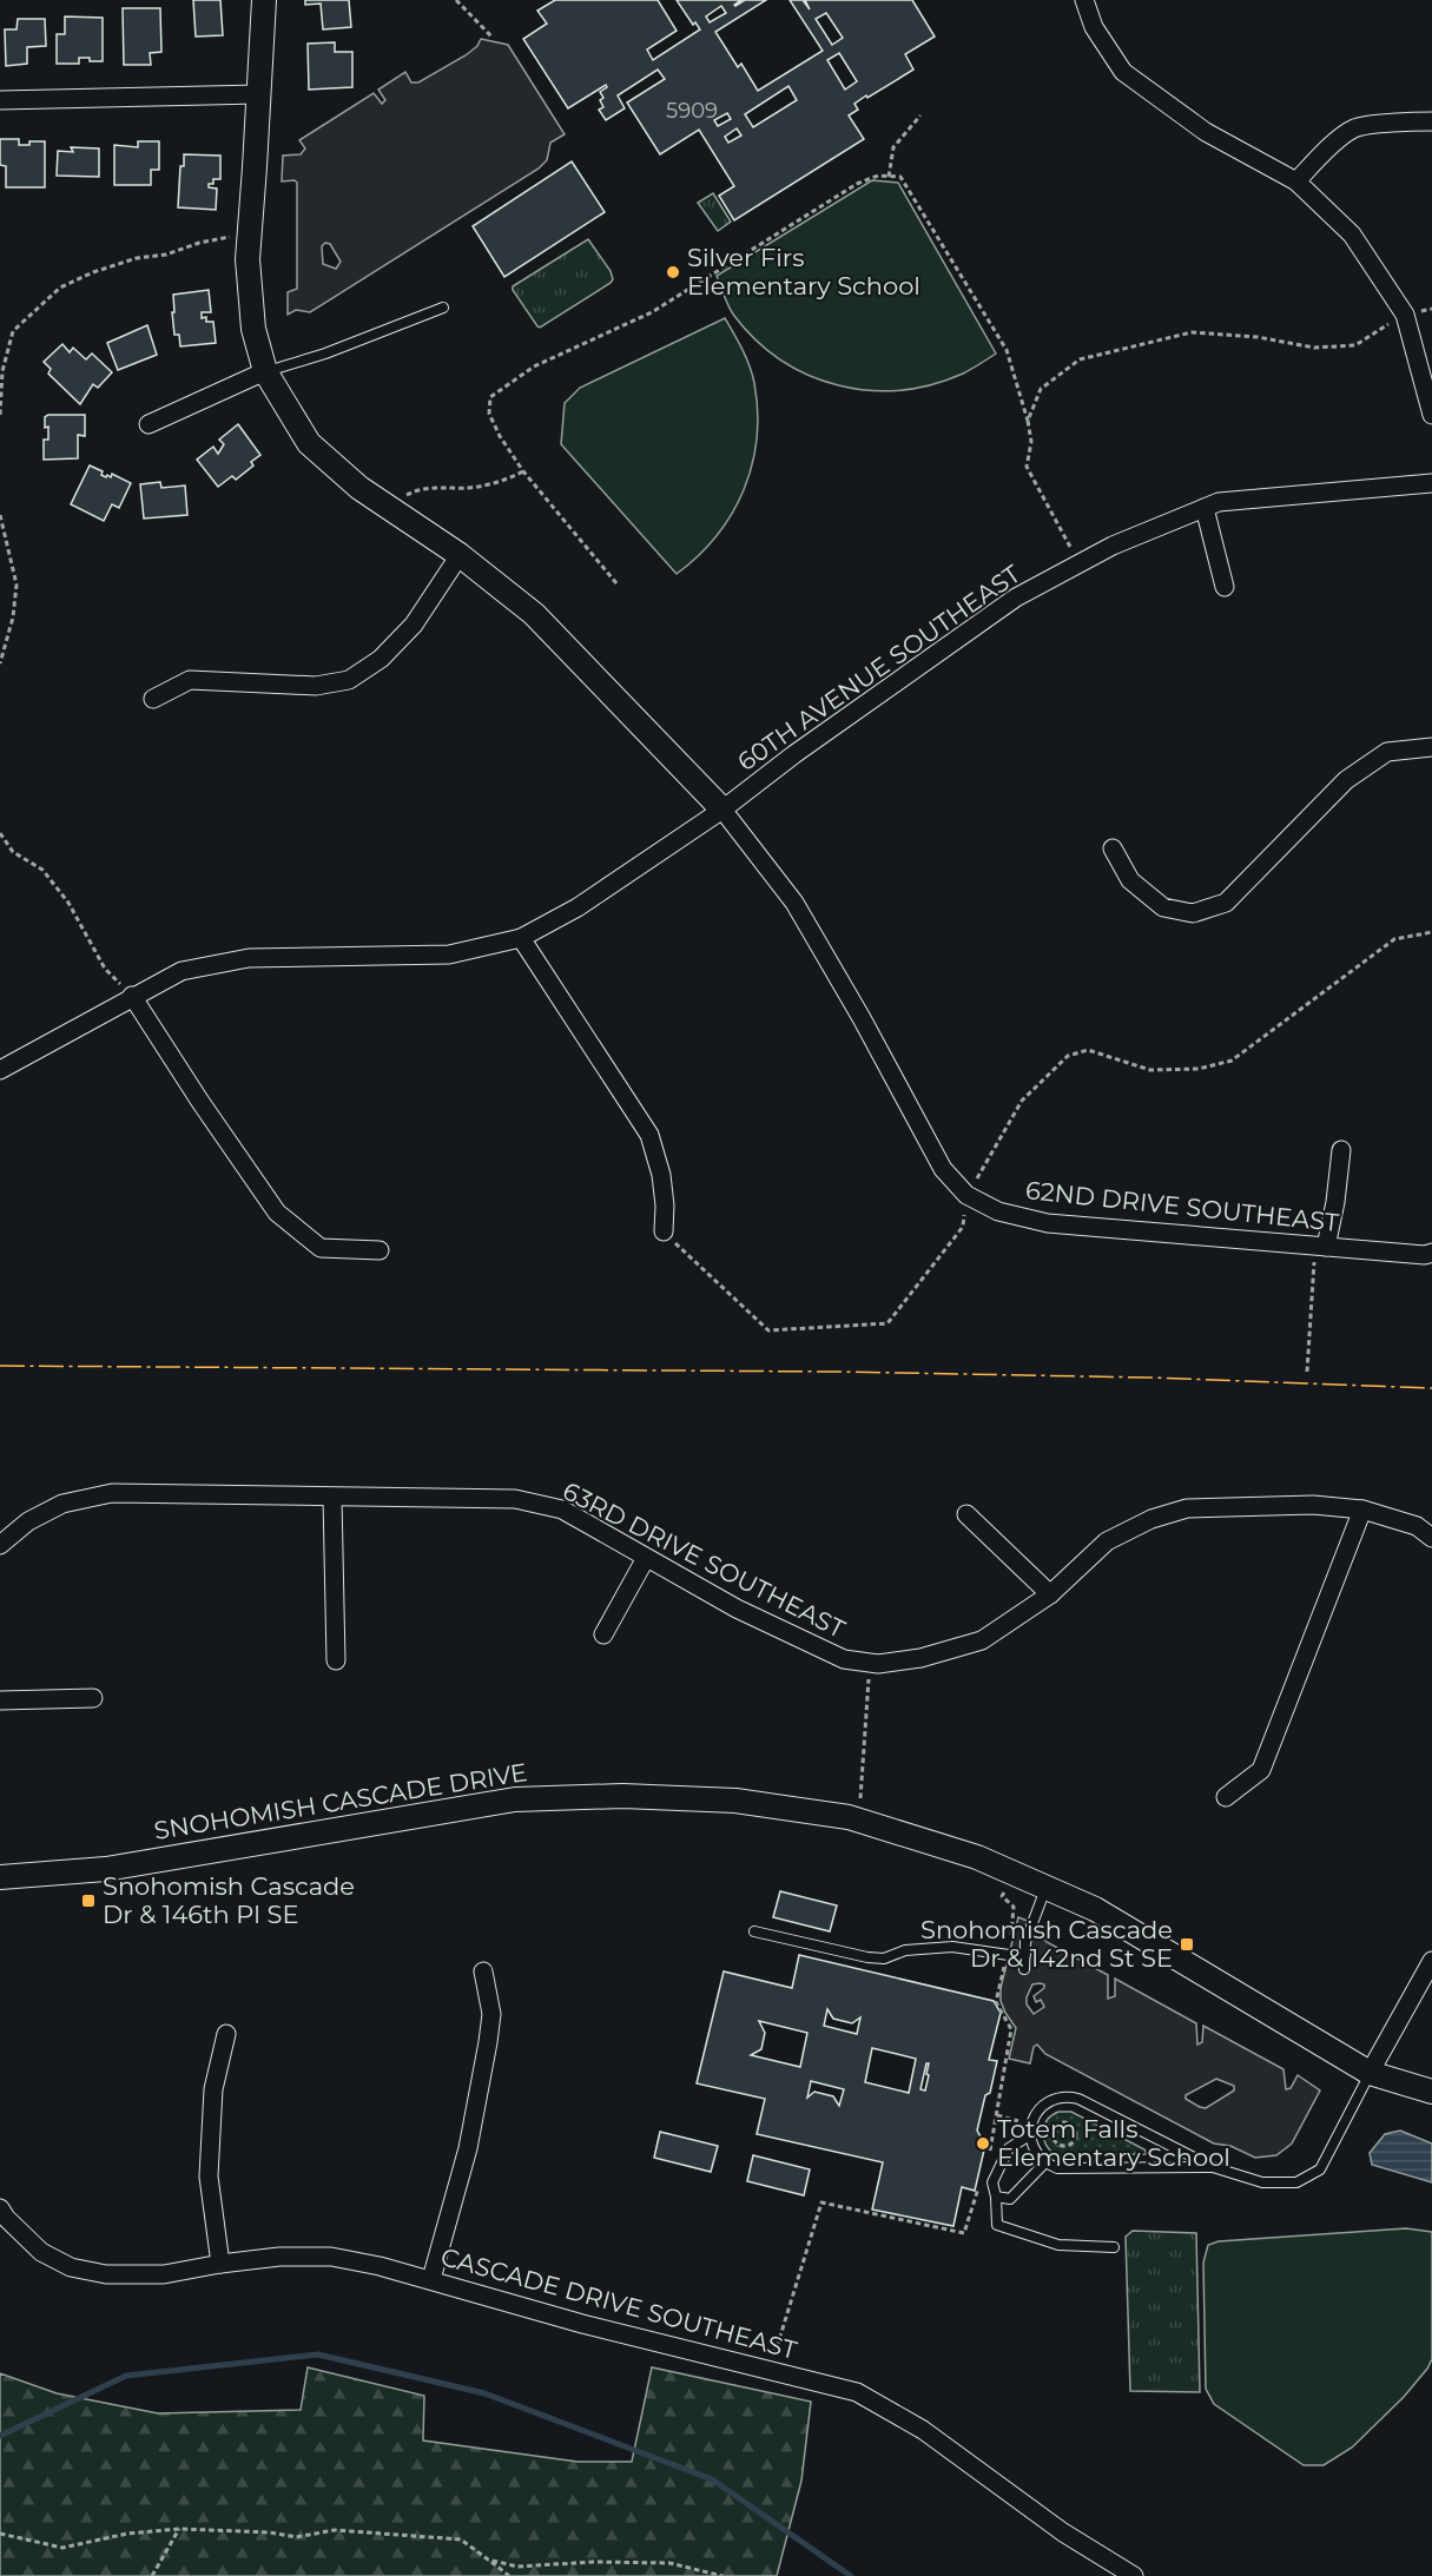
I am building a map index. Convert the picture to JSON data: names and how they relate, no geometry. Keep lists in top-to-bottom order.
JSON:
{
  "streets": {
    "street": [
      "60TH AVENUE SOUTHEAST",
      "62ND DRIVE SOUTHEAST",
      "63RD DRIVE SOUTHEAST",
      "SNOHOMISH CASCADE DRIVE",
      "CASCADE DRIVE SOUTHEAST"
    ]
  },
  "crossings": [
    ["60TH AVENUE SOUTHEAST", "62ND DRIVE SOUTHEAST"]
  ],
  "places": {
    "other": ["Silver Firs Elementary School", "Totem Falls Elementary School"],
    "transit": ["Snohomish Cascade Dr & 146th Pl SE", "Snohomish Cascade Dr & 142nd St SE"]
  },
  "house_numbers": ["5909"]
}
